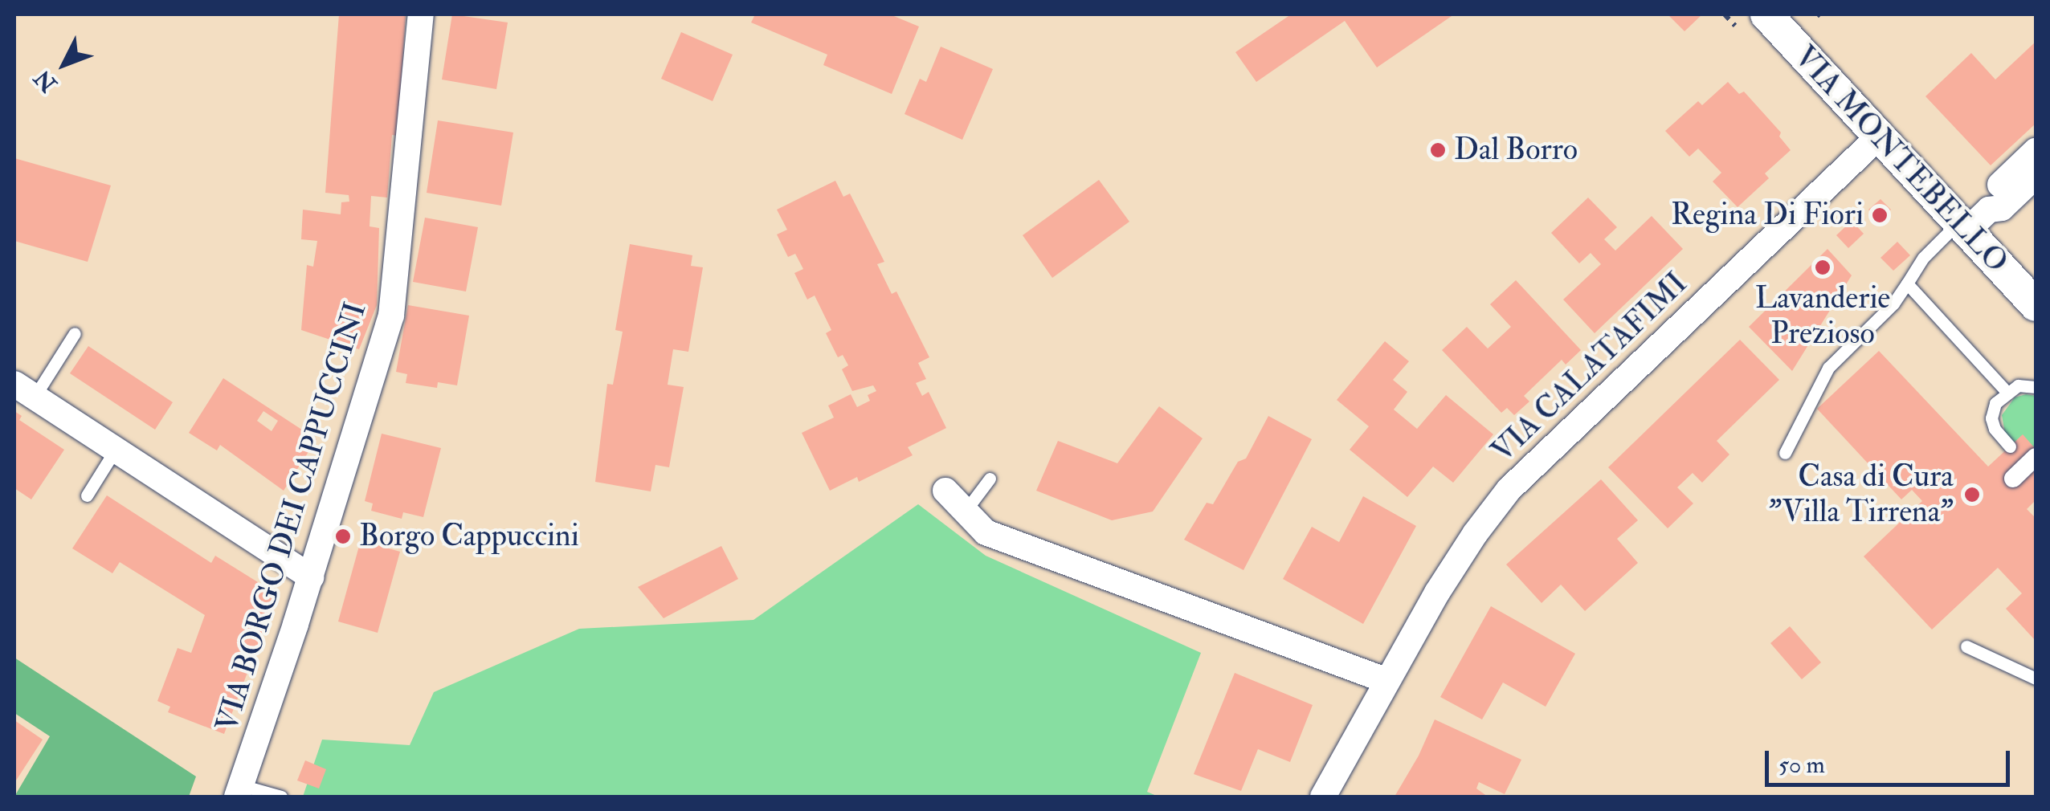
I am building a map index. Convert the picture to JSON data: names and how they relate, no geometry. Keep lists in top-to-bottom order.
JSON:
{
  "streets": {
    "street": ["VIA MONTEBELLO", "VIA CALATAFIMI", "VIA BORGO DEI CAPPUCCINI"]
  },
  "crossings": [
    ["VIA MONTEBELLO", "VIA CALATAFIMI"]
  ],
  "places": [
    "Dal Borro",
    "Regina Di Fiori",
    "Lavanderie Prezioso",
    "Casa di Cura \"Villa Tirrena\"",
    "Borgo Cappuccini"
  ],
  "scale_bar": "50 m",
  "north": "bottom left"
}
